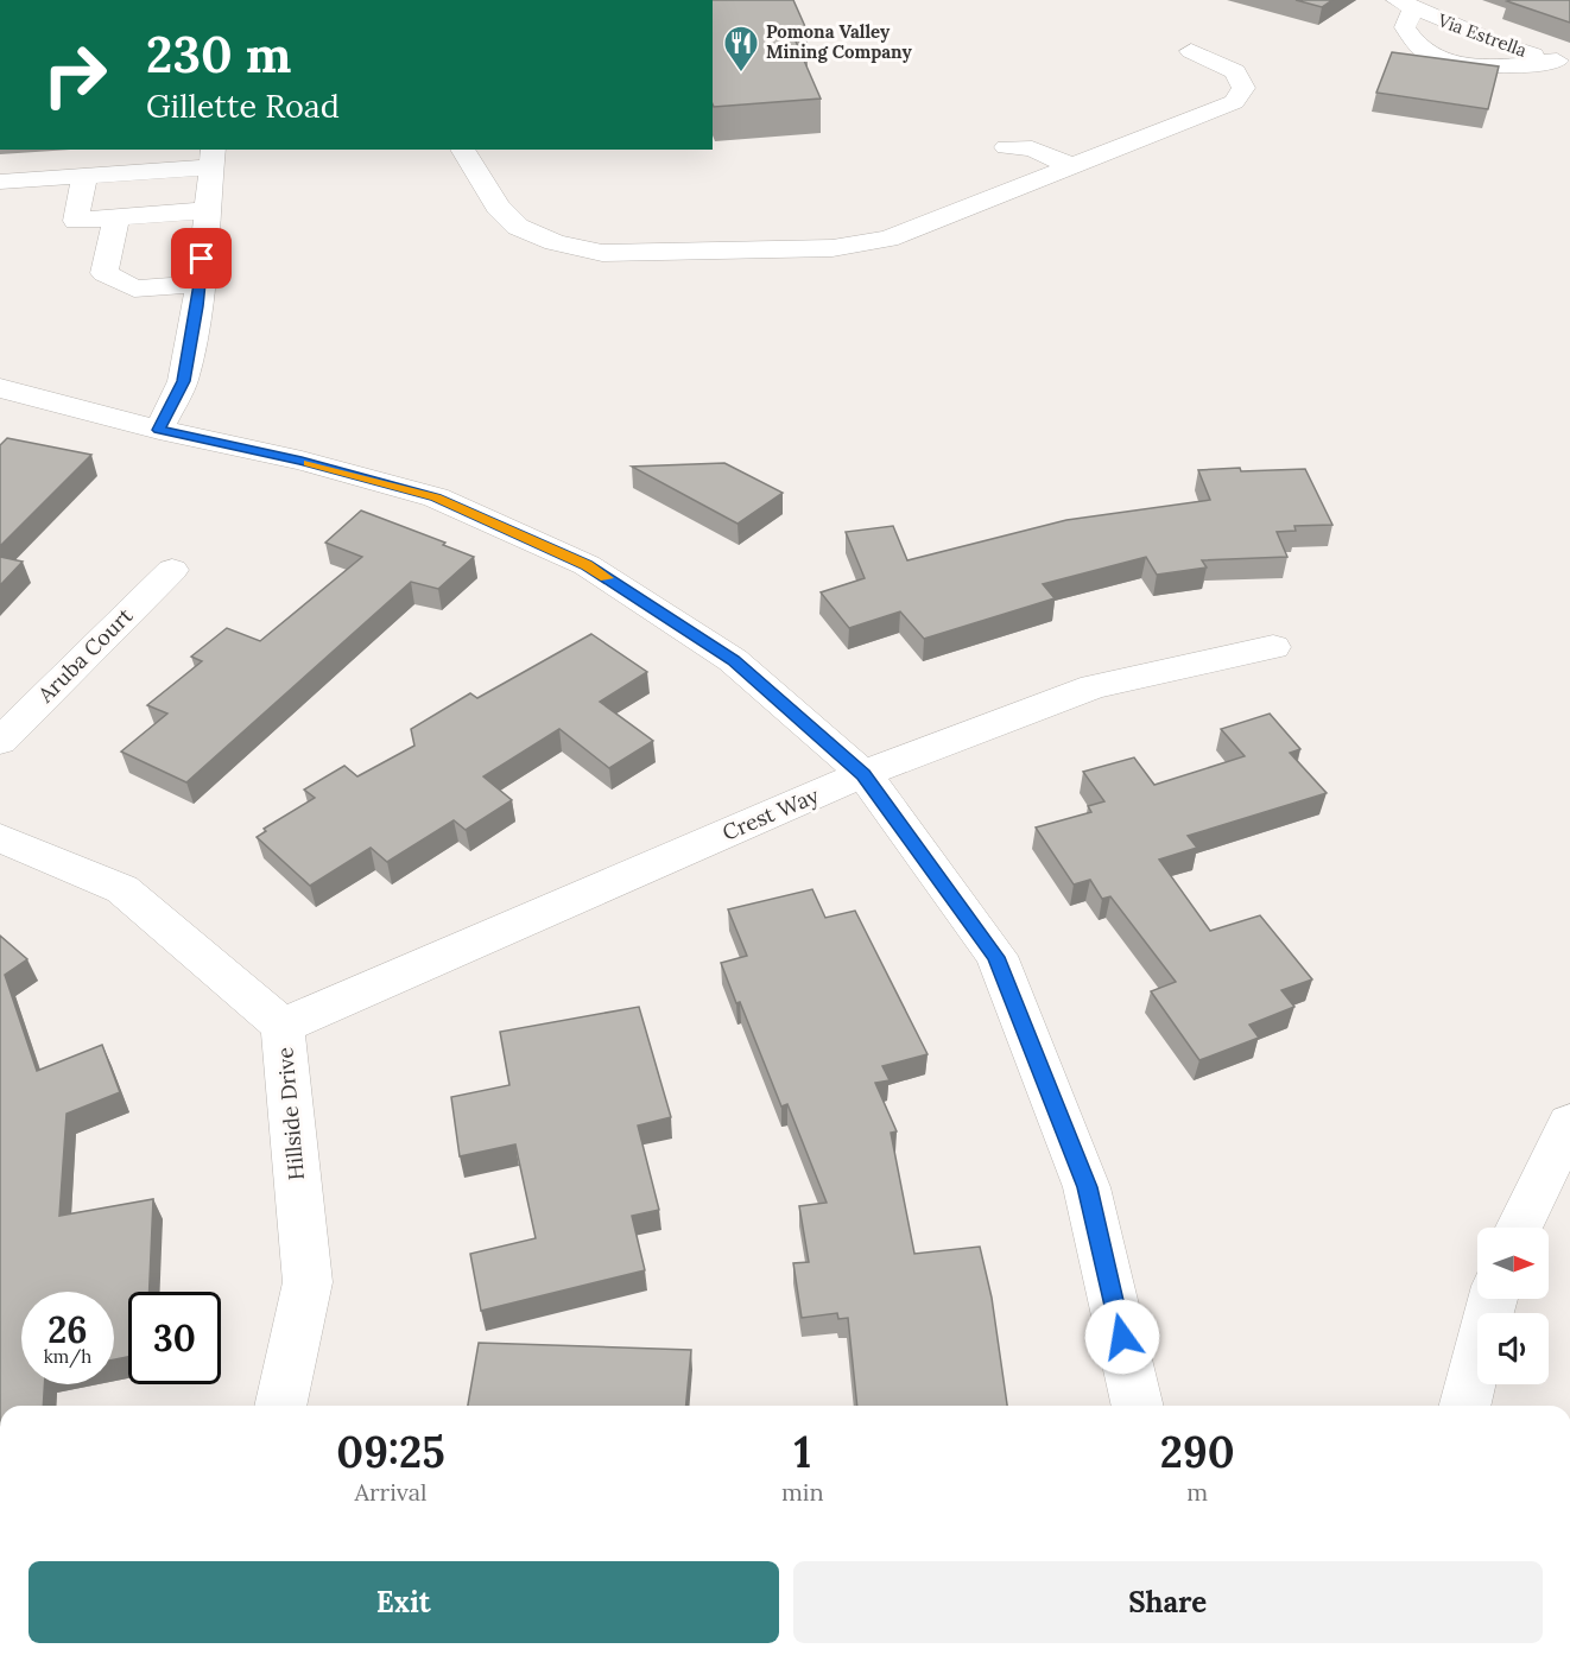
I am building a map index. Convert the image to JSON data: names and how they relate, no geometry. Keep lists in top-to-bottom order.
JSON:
{
  "streets": {
    "street": [
      "Via Estrella",
      "Aruba Court",
      "Crest Way",
      "Hillside Drive"
    ]
  },
  "crossings": [
    ["Crest Way", "Hillside Drive"]
  ],
  "places": {
    "restaurant": ["Pomona Valley Mining Company"]
  },
  "north": "right",
  "page": {
    "turn": ["230 m", "Gillette Road"],
    "speed": "26 km/h",
    "limit": "30",
    "eta": [
      "09:25",
      "Arrival",
      "1",
      "min",
      "290",
      "m"
    ],
    "buttons": ["Exit", "Share"]
  }
}
